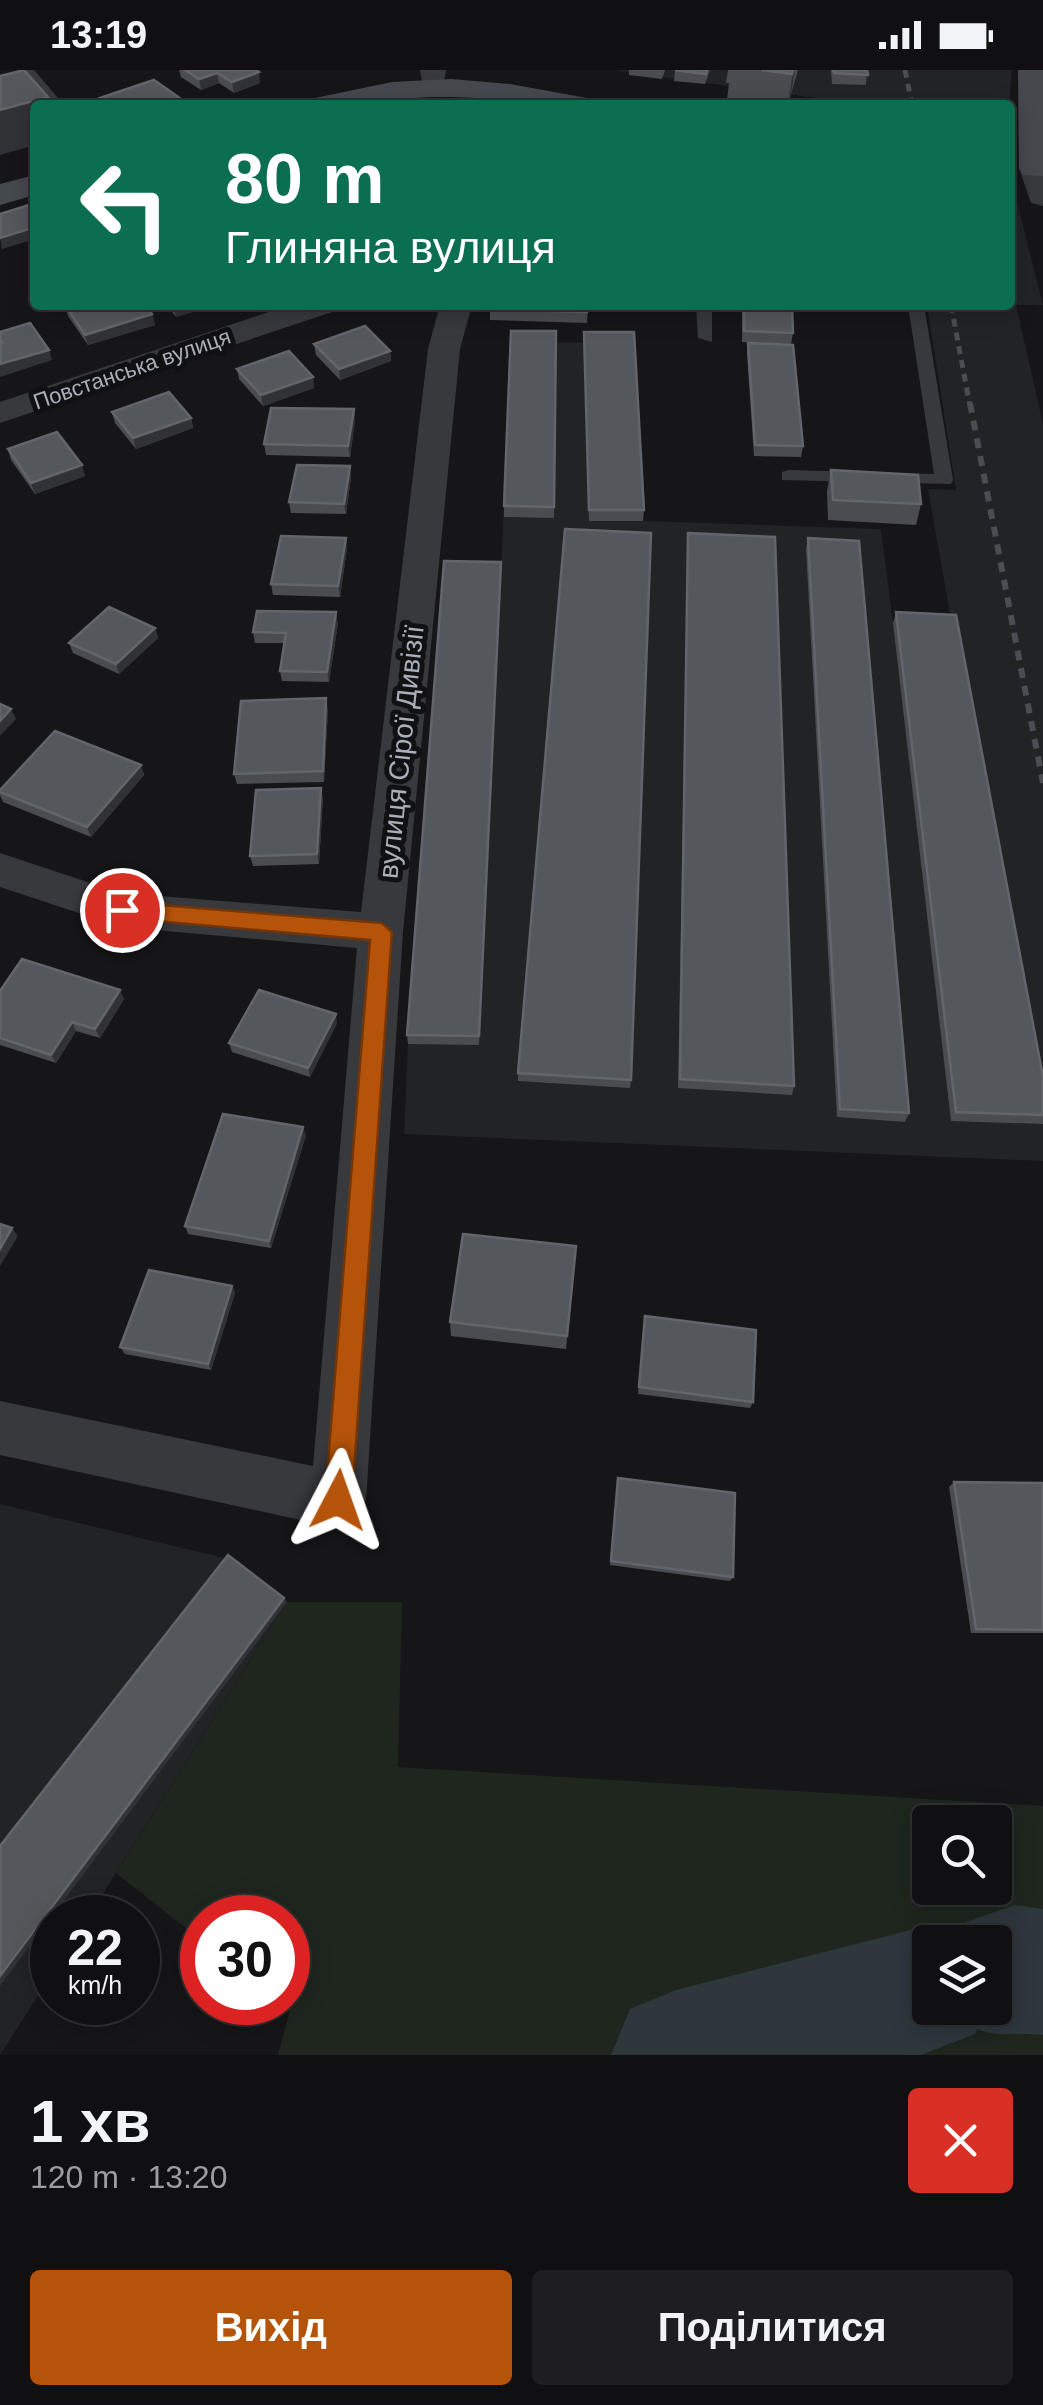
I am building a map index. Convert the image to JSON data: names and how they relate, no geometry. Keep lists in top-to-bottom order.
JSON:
{
  "streets": {
    "street": ["Повстанська вулиця", "вулиця Сірої Дивізії"]
  },
  "page": {
    "status": "13:19",
    "turn": ["80 m", "Глиняна вулиця"],
    "speed": "22 km/h",
    "limit": "30",
    "heading": ["1 хв", "120 m · 13:20"],
    "buttons": ["Вихід", "Поділитися"]
  }
}
